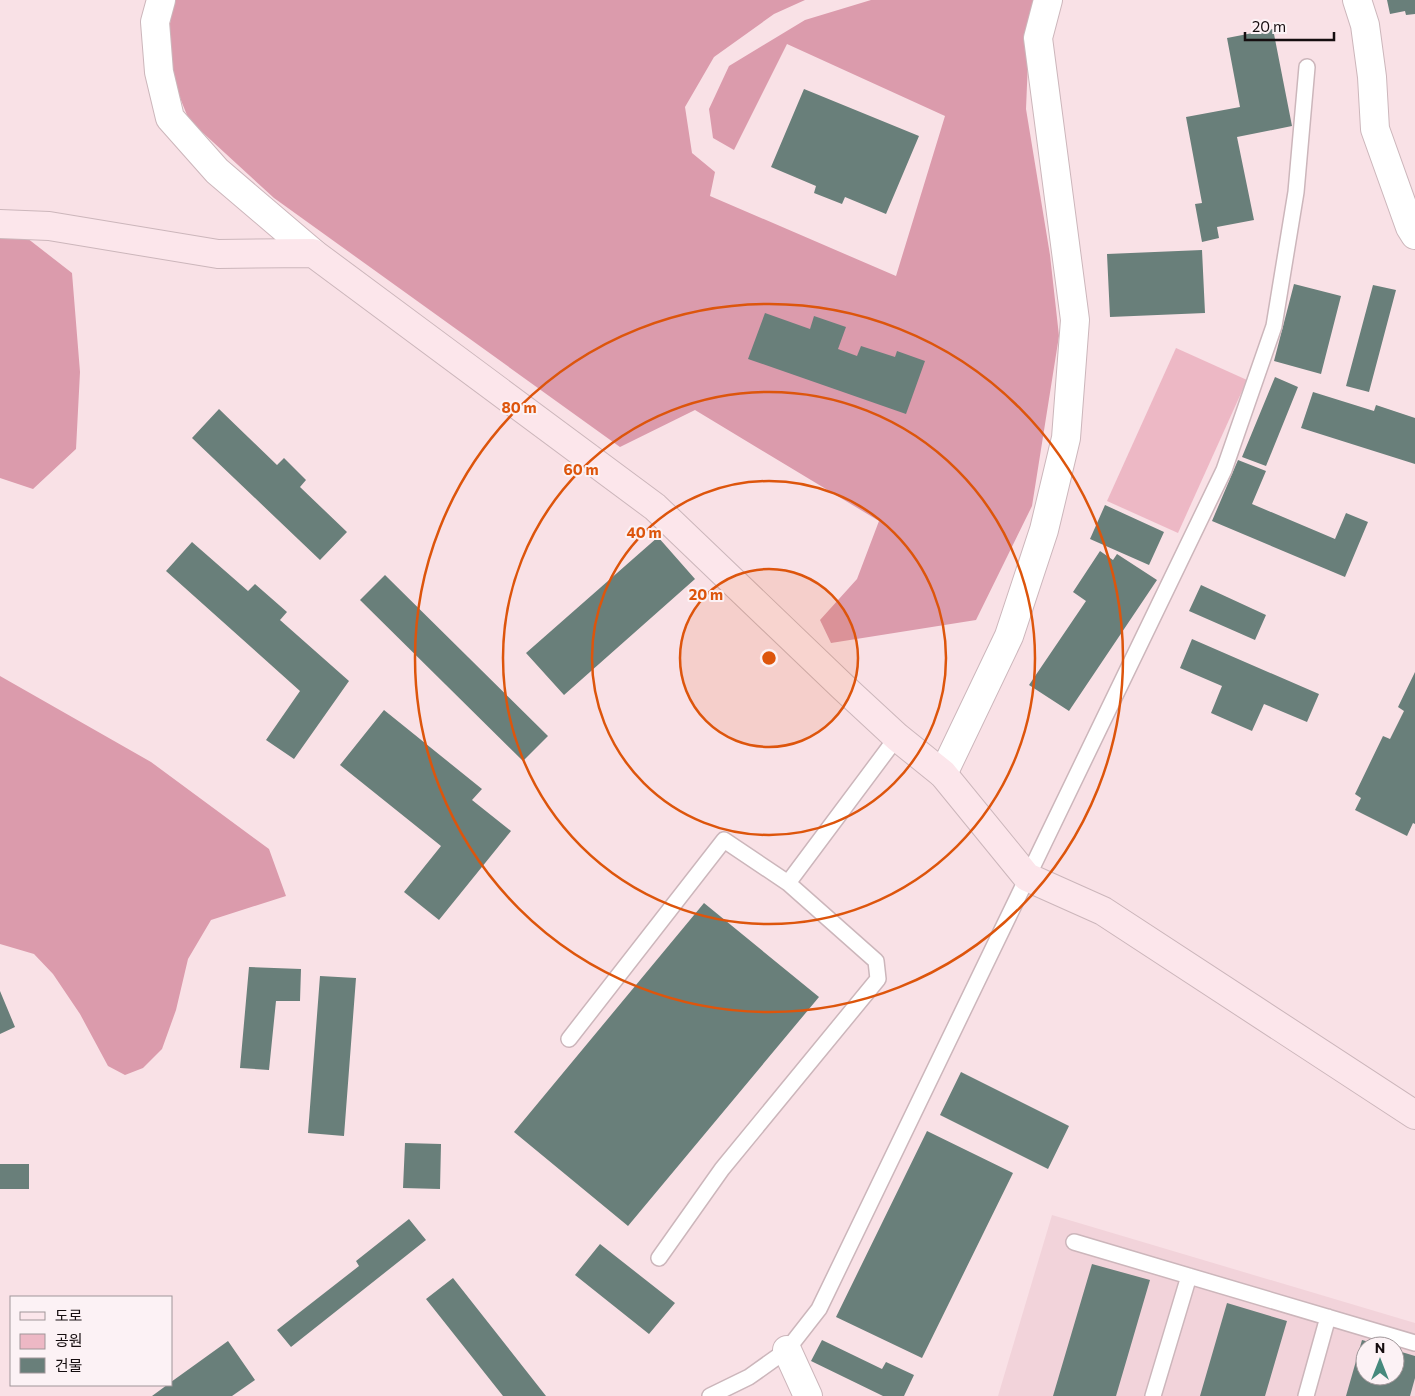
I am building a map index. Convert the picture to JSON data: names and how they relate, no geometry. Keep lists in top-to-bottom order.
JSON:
{
  "legend": ["도로", "공원", "건물"],
  "scale_bar": "20 m",
  "north": "top",
  "rings": [
    "80 m",
    "60 m",
    "40 m",
    "20 m"
  ]
}
